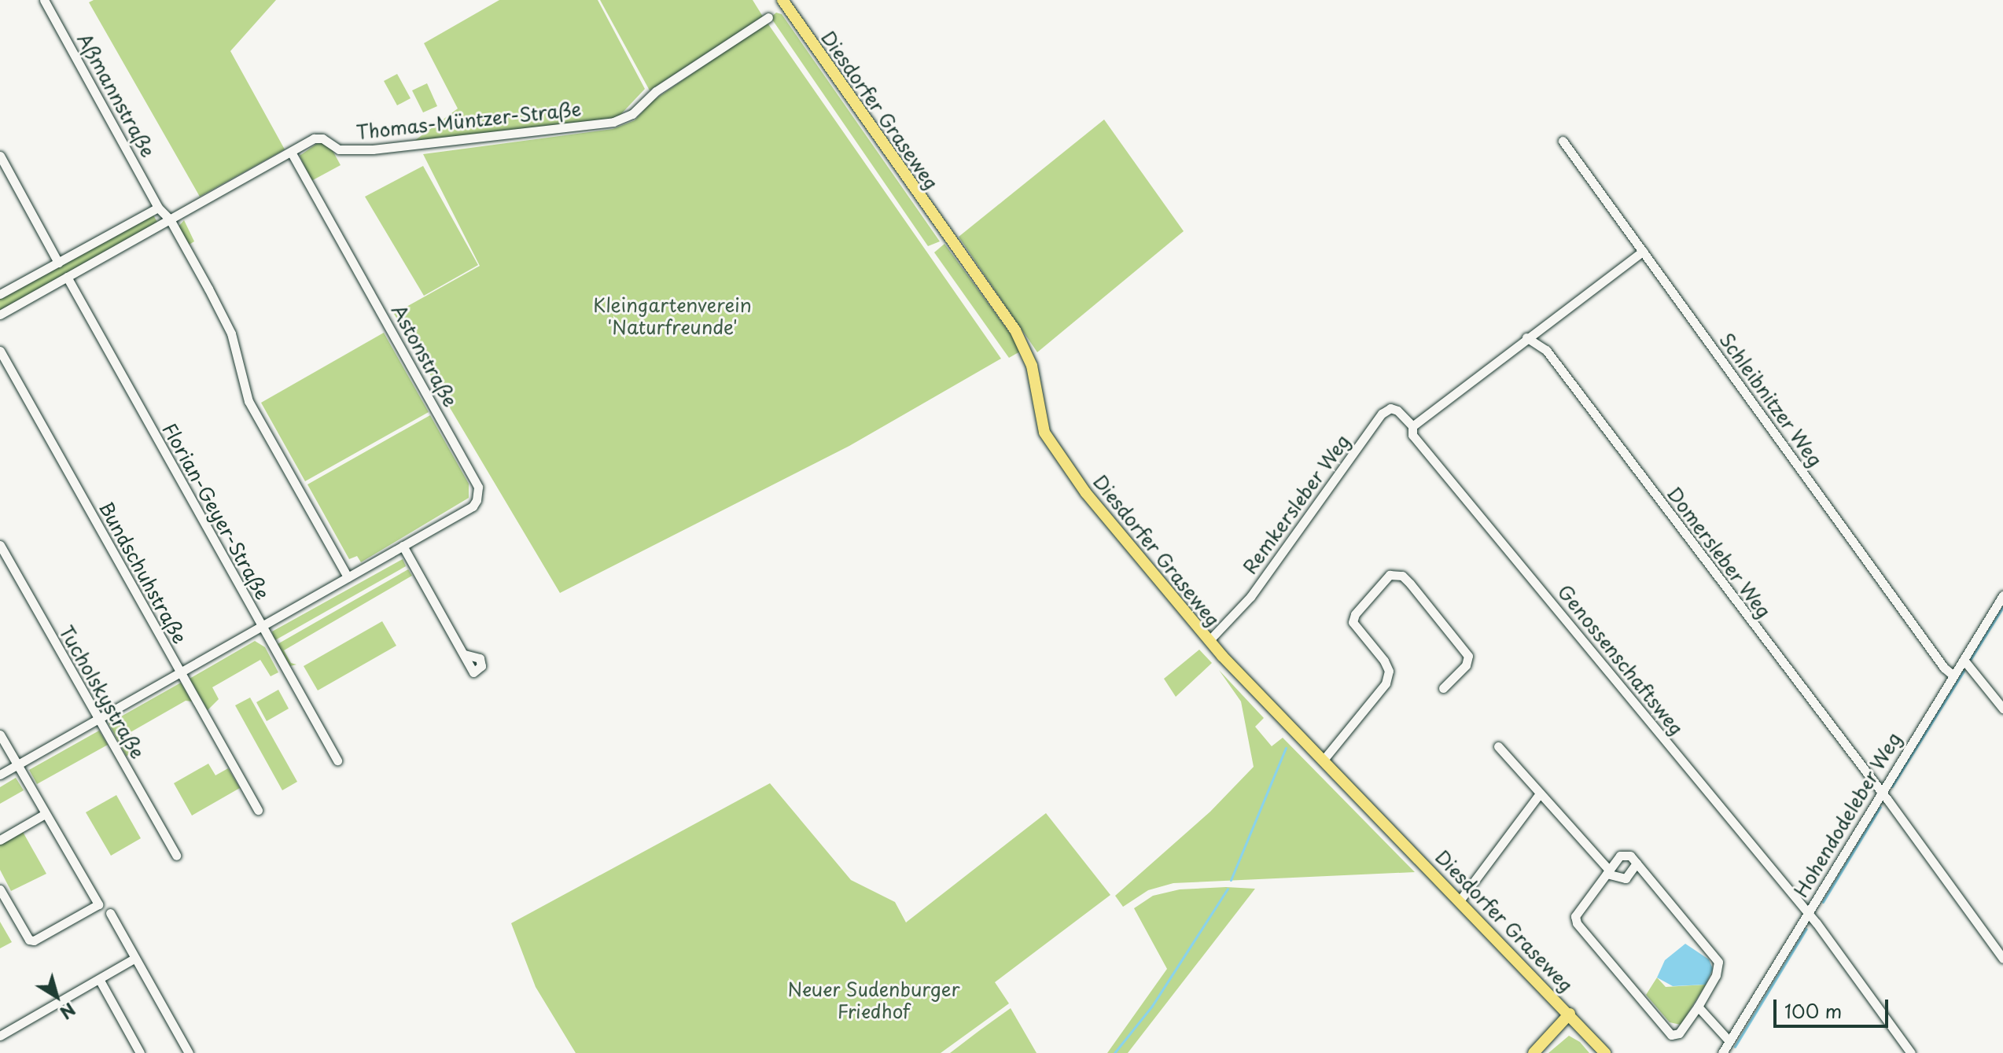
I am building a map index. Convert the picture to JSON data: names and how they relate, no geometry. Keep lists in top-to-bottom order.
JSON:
{
  "streets": {
    "main road": ["Diesdorfer Graseweg"],
    "street": [
      "Aßmannstraße",
      "Thomas-Müntzer-Straße",
      "Astonstraße",
      "Schleibnitzer Weg",
      "Remkersleber Weg",
      "Florian-Geyer-Straße",
      "Domersleber Weg",
      "Bundschuhstraße",
      "Genossenschaftsweg",
      "Tucholskystraße",
      "Hohendodeleber Weg"
    ]
  },
  "crossings": [
    ["Aßmannstraße", "Thomas-Müntzer-Straße"],
    ["Aßmannstraße", "Astonstraße"],
    ["Diesdorfer Graseweg", "Remkersleber Weg"],
    ["Thomas-Müntzer-Straße", "Astonstraße"],
    ["Thomas-Müntzer-Straße", "Florian-Geyer-Straße"],
    ["Astonstraße", "Florian-Geyer-Straße"],
    ["Astonstraße", "Bundschuhstraße"],
    ["Astonstraße", "Tucholskystraße"],
    ["Schleibnitzer Weg", "Hohendodeleber Weg"],
    ["Remkersleber Weg", "Genossenschaftsweg"],
    ["Domersleber Weg", "Hohendodeleber Weg"],
    ["Genossenschaftsweg", "Hohendodeleber Weg"]
  ],
  "parks": ["Kleingartenverein 'Naturfreunde'", "Neuer Sudenburger Friedhof"],
  "scale_bar": "100 m",
  "north": "bottom right"
}
